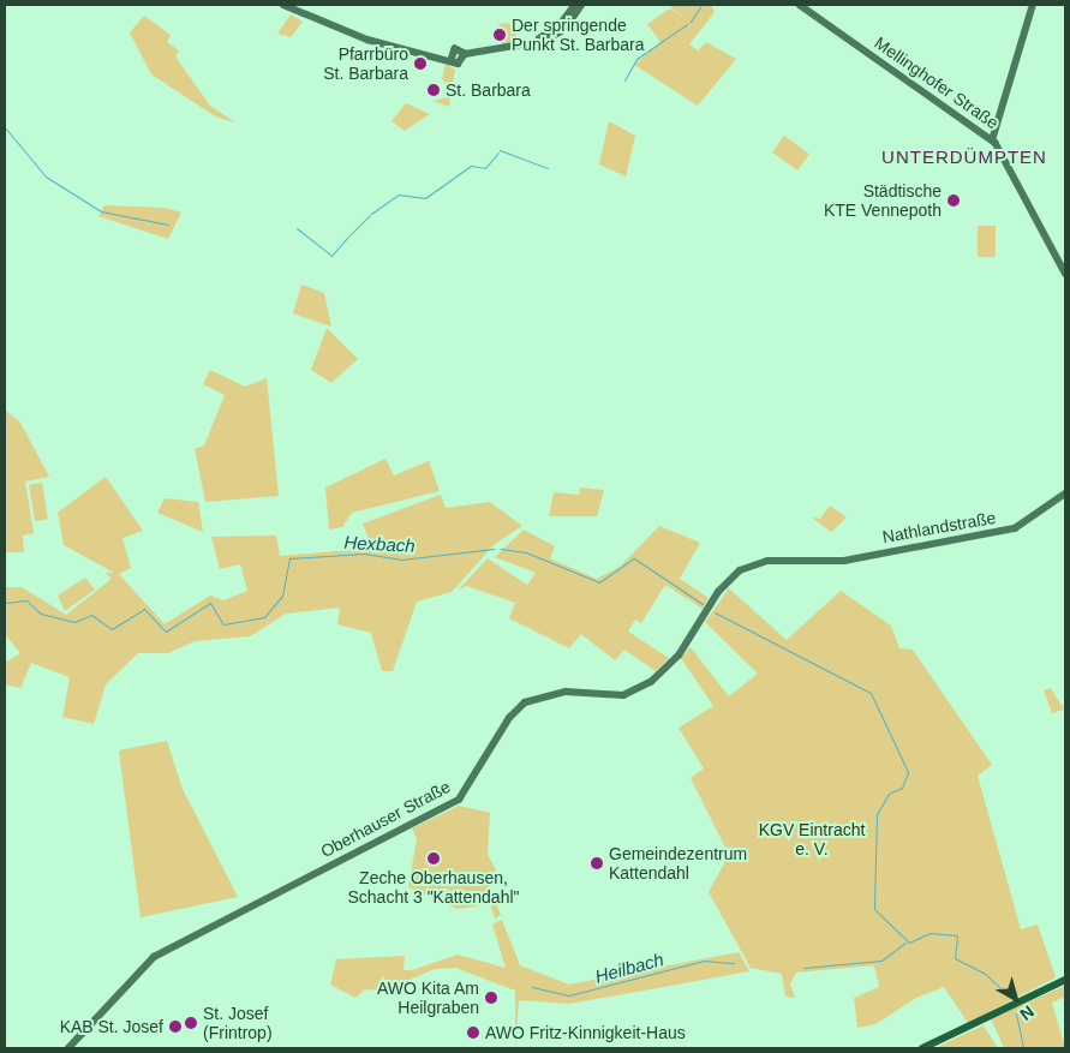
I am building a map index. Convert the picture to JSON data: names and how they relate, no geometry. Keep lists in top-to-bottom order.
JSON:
{
  "streets": {
    "street": ["Mellinghofer Straße", "Nathlandstraße", "Oberhauser Straße"]
  },
  "crossings": [
    ["Nathlandstraße", "Oberhauser Straße"]
  ],
  "districts": ["UNTERDÜMPTEN"],
  "water": ["Hexbach", "Heilbach"],
  "parks": ["KGV Eintracht e. V."],
  "places": [
    "Der springende Punkt St. Barbara",
    "Pfarrbüro St. Barbara",
    "St. Barbara",
    "Städtische KTE Vennepoth",
    "Zeche Oberhausen, Schacht 3 \"Kattendahl\"",
    "Gemeindezentrum Kattendahl",
    "AWO Kita Am Heilgraben",
    "St. Josef (Frintrop)",
    "KAB St. Josef",
    "AWO Fritz-Kinnigkeit-Haus"
  ],
  "north": "bottom right"
}
